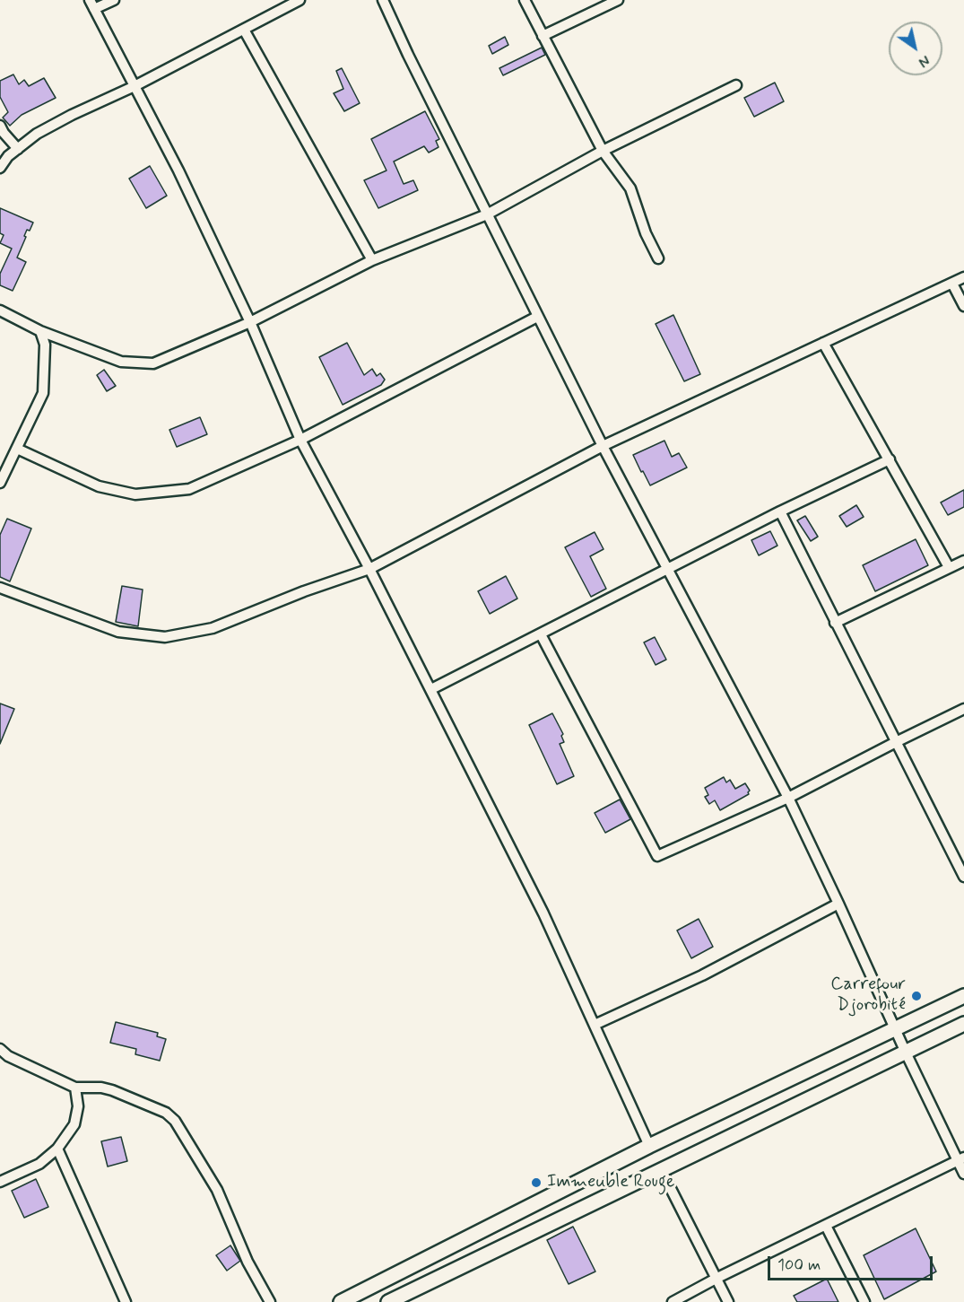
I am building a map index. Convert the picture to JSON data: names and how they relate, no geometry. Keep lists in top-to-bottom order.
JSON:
{
  "places": ["Carrefour Djorobité", "Immeuble Rouge"],
  "scale_bar": "100 m",
  "north": "bottom right"
}
